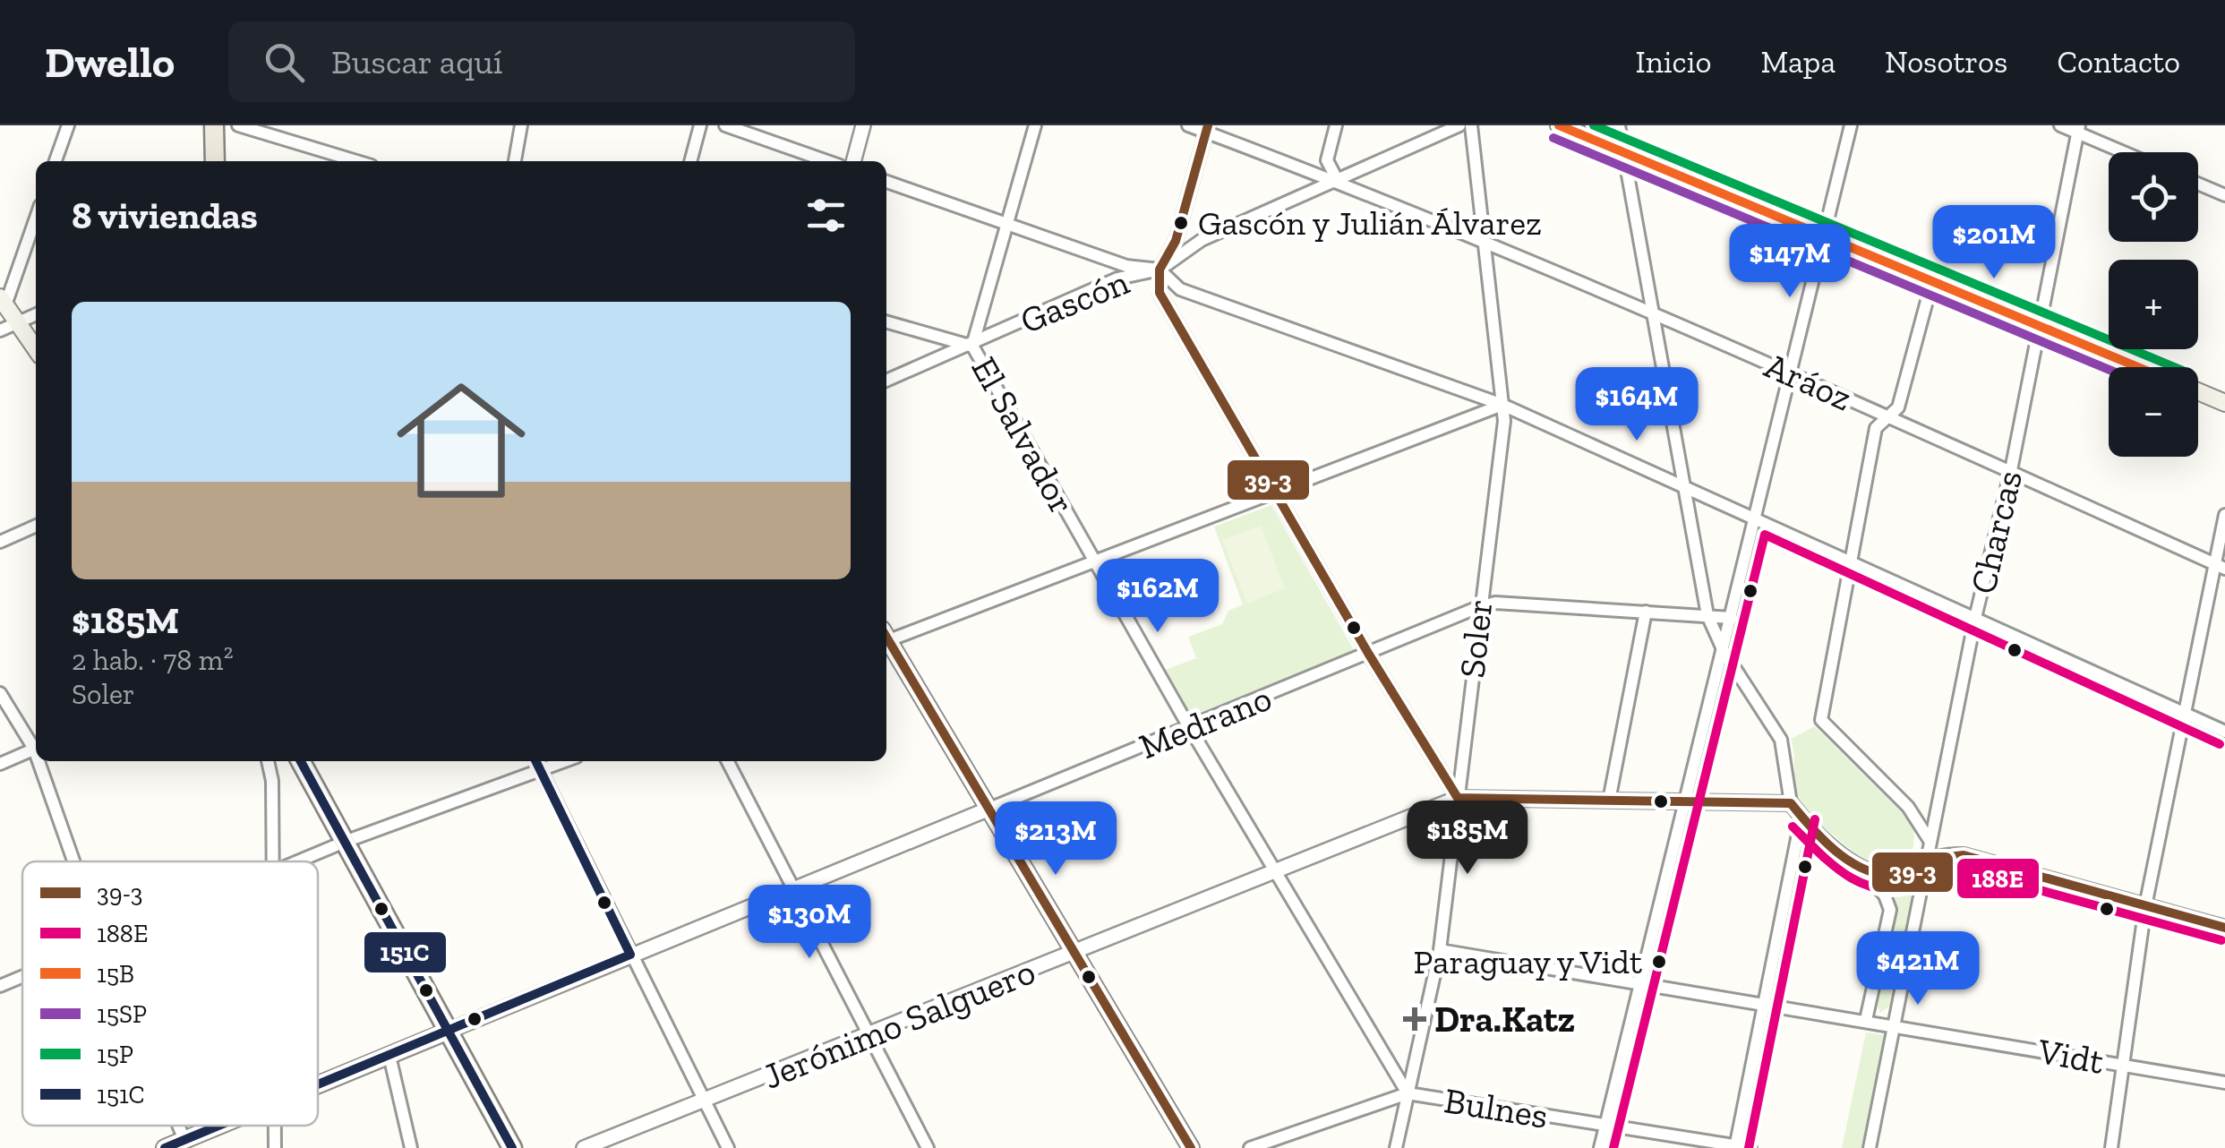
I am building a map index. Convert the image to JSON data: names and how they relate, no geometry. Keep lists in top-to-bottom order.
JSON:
{
  "streets": {
    "street": [
      "Gascón",
      "Aráoz",
      "El Salvador",
      "Charcas",
      "Soler",
      "Medrano",
      "Jerónimo Salguero",
      "Vidt",
      "Bulnes"
    ]
  },
  "crossings": [
    ["Gascón", "Aráoz"],
    ["Gascón", "El Salvador"],
    ["Aráoz", "Charcas"],
    ["Aráoz", "Soler"],
    ["El Salvador", "Soler"],
    ["El Salvador", "Medrano"],
    ["El Salvador", "Jerónimo Salguero"],
    ["El Salvador", "Bulnes"],
    ["Charcas", "Vidt"],
    ["Soler", "Medrano"],
    ["Soler", "Jerónimo Salguero"],
    ["Soler", "Vidt"],
    ["Soler", "Bulnes"]
  ],
  "places": {
    "other": ["Gascón y Julián Álvarez", "Paraguay y Vidt"],
    "health": ["Dra.Katz"]
  },
  "lines": [
    "transit line 39-3",
    "transit line 15B",
    "transit line 15P",
    "transit line 15SP",
    "transit line 188E",
    "transit line 151C"
  ],
  "legend": [
    "39-3",
    "188E",
    "15B",
    "15SP",
    "15P",
    "151C"
  ],
  "page": {
    "header": "Dwello",
    "search": "Buscar aquí",
    "nav": [
      "Inicio",
      "Mapa",
      "Nosotros",
      "Contacto"
    ],
    "map_buttons": ["+", "−"],
    "heading": "8 viviendas",
    "price": [
      "$201M",
      "$147M",
      "$164M",
      "$162M",
      "$185M",
      "$213M",
      "$130M",
      "$421M"
    ],
    "list": [
      {
        "name": "$185M",
        "note": "2 hab. · 78 m² · Soler"
      }
    ]
  }
}
